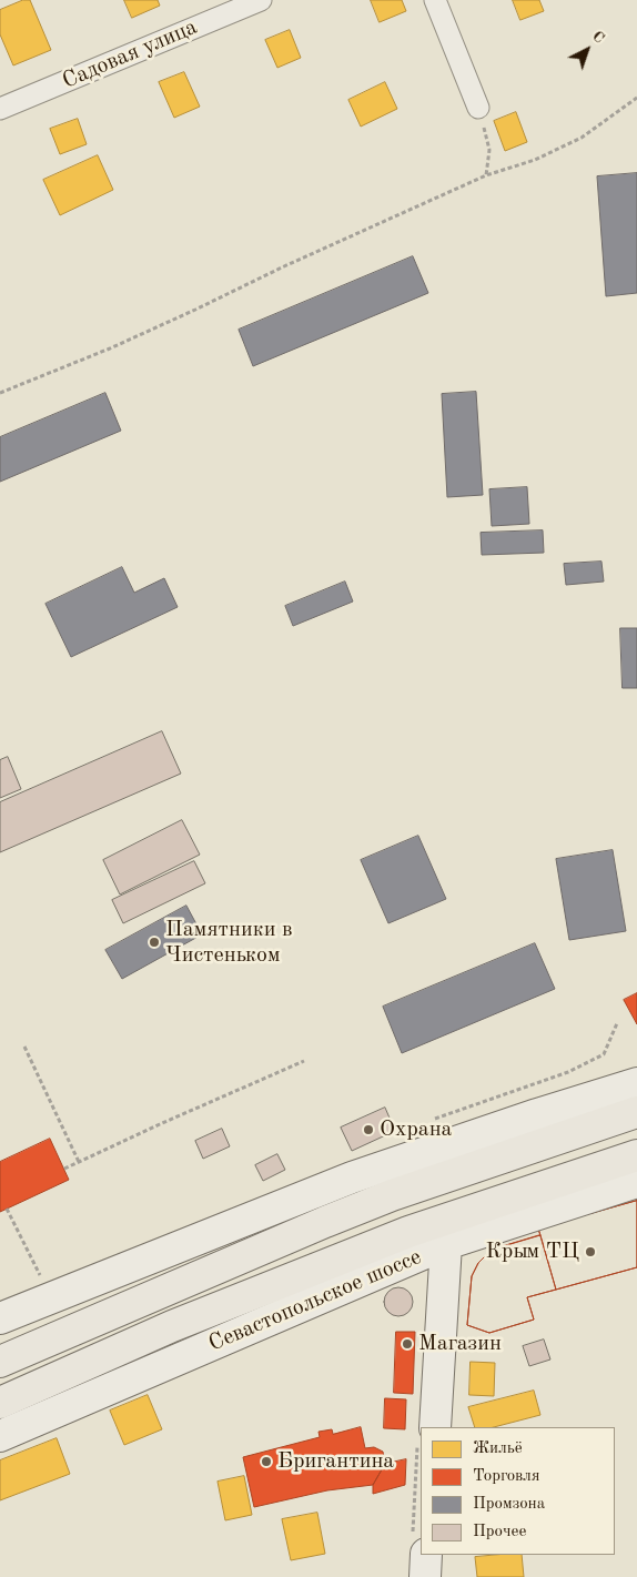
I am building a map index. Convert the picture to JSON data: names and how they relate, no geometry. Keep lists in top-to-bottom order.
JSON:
{
  "streets": {
    "main road": ["Севастопольское шоссе"],
    "street": ["Садовая улица"]
  },
  "places": [
    "Памятники в Чистеньком",
    "Охрана",
    "Крым ТЦ",
    "Магазин",
    "Бригантина"
  ],
  "legend": [
    "Жильё",
    "Торговля",
    "Промзона",
    "Прочее"
  ],
  "north": "top right"
}
